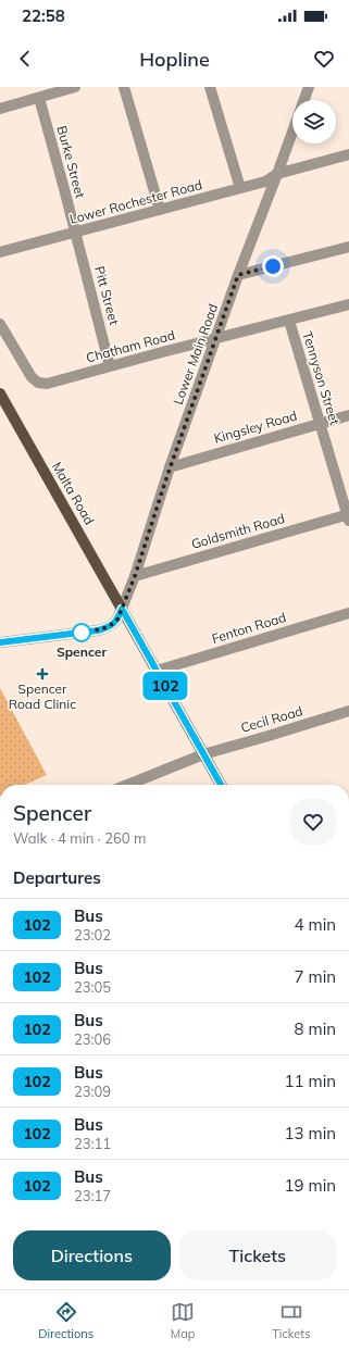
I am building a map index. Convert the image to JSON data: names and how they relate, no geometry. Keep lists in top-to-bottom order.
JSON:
{
  "streets": {
    "main road": ["Malta Road"],
    "street": [
      "Burke Street",
      "Lower Rochester Road",
      "Pitt Street",
      "Chatham Road",
      "Lower Main Road",
      "Tennyson Street",
      "Kingsley Road",
      "Goldsmith Road",
      "Fenton Road",
      "Cecil Road"
    ]
  },
  "crossings": [
    ["Burke Street", "Lower Rochester Road"],
    ["Burke Street", "Pitt Street"],
    ["Lower Rochester Road", "Pitt Street"],
    ["Lower Rochester Road", "Lower Main Road"],
    ["Pitt Street", "Chatham Road"],
    ["Chatham Road", "Lower Main Road"],
    ["Chatham Road", "Tennyson Street"],
    ["Lower Main Road", "Kingsley Road"],
    ["Lower Main Road", "Malta Road"],
    ["Lower Main Road", "Goldsmith Road"],
    ["Tennyson Street", "Kingsley Road"],
    ["Tennyson Street", "Goldsmith Road"],
    ["Malta Road", "Fenton Road"],
    ["Malta Road", "Cecil Road"]
  ],
  "places": {
    "other": ["Spencer"],
    "health": ["Spencer Road Clinic"]
  },
  "lines": ["bus line 102"],
  "page": {
    "status": "22:58",
    "header": "Hopline",
    "on_map": "102",
    "heading": [
      ["Spencer", "Walk · 4 min · 260 m"],
      "Departures"
    ],
    "list": [
      {
        "mark": "102",
        "name": "Bus",
        "note": "23:02",
        "value": "4 min"
      },
      {
        "mark": "102",
        "name": "Bus",
        "note": "23:05",
        "value": "7 min"
      },
      {
        "mark": "102",
        "name": "Bus",
        "note": "23:06",
        "value": "8 min"
      },
      {
        "mark": "102",
        "name": "Bus",
        "note": "23:09",
        "value": "11 min"
      },
      {
        "mark": "102",
        "name": "Bus",
        "note": "23:11",
        "value": "13 min"
      },
      {
        "mark": "102",
        "name": "Bus",
        "note": "23:17",
        "value": "19 min"
      }
    ],
    "buttons": ["Directions", "Tickets"],
    "tabs": ["Directions", "Map", "Tickets"]
  }
}
